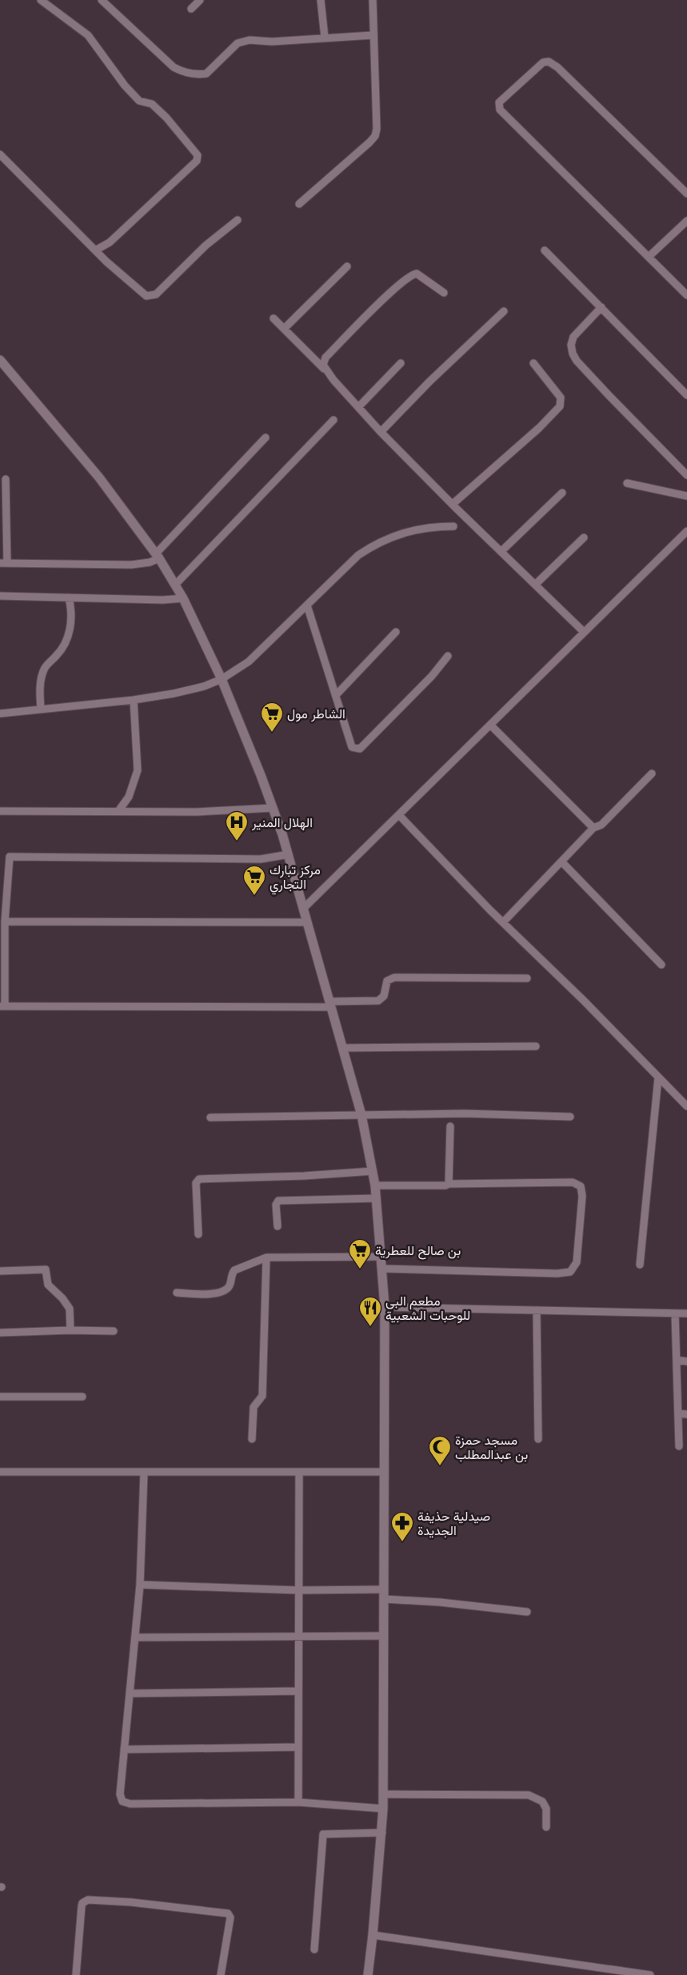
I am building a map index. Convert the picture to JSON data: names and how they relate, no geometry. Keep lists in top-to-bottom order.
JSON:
{
  "places": {
    "supermarket": ["الشاطر مول", "مركز تبارك التجاري", "بن صالح للعطرية"],
    "hospital": ["الهلال المنير"],
    "restaurant": ["مطعم البي للوحبات الشعبية"],
    "mosque": ["مسجد حمزة بن عبدالمطلب"],
    "pharmacy": ["صيدلية حذيفة الجديدة"]
  }
}
